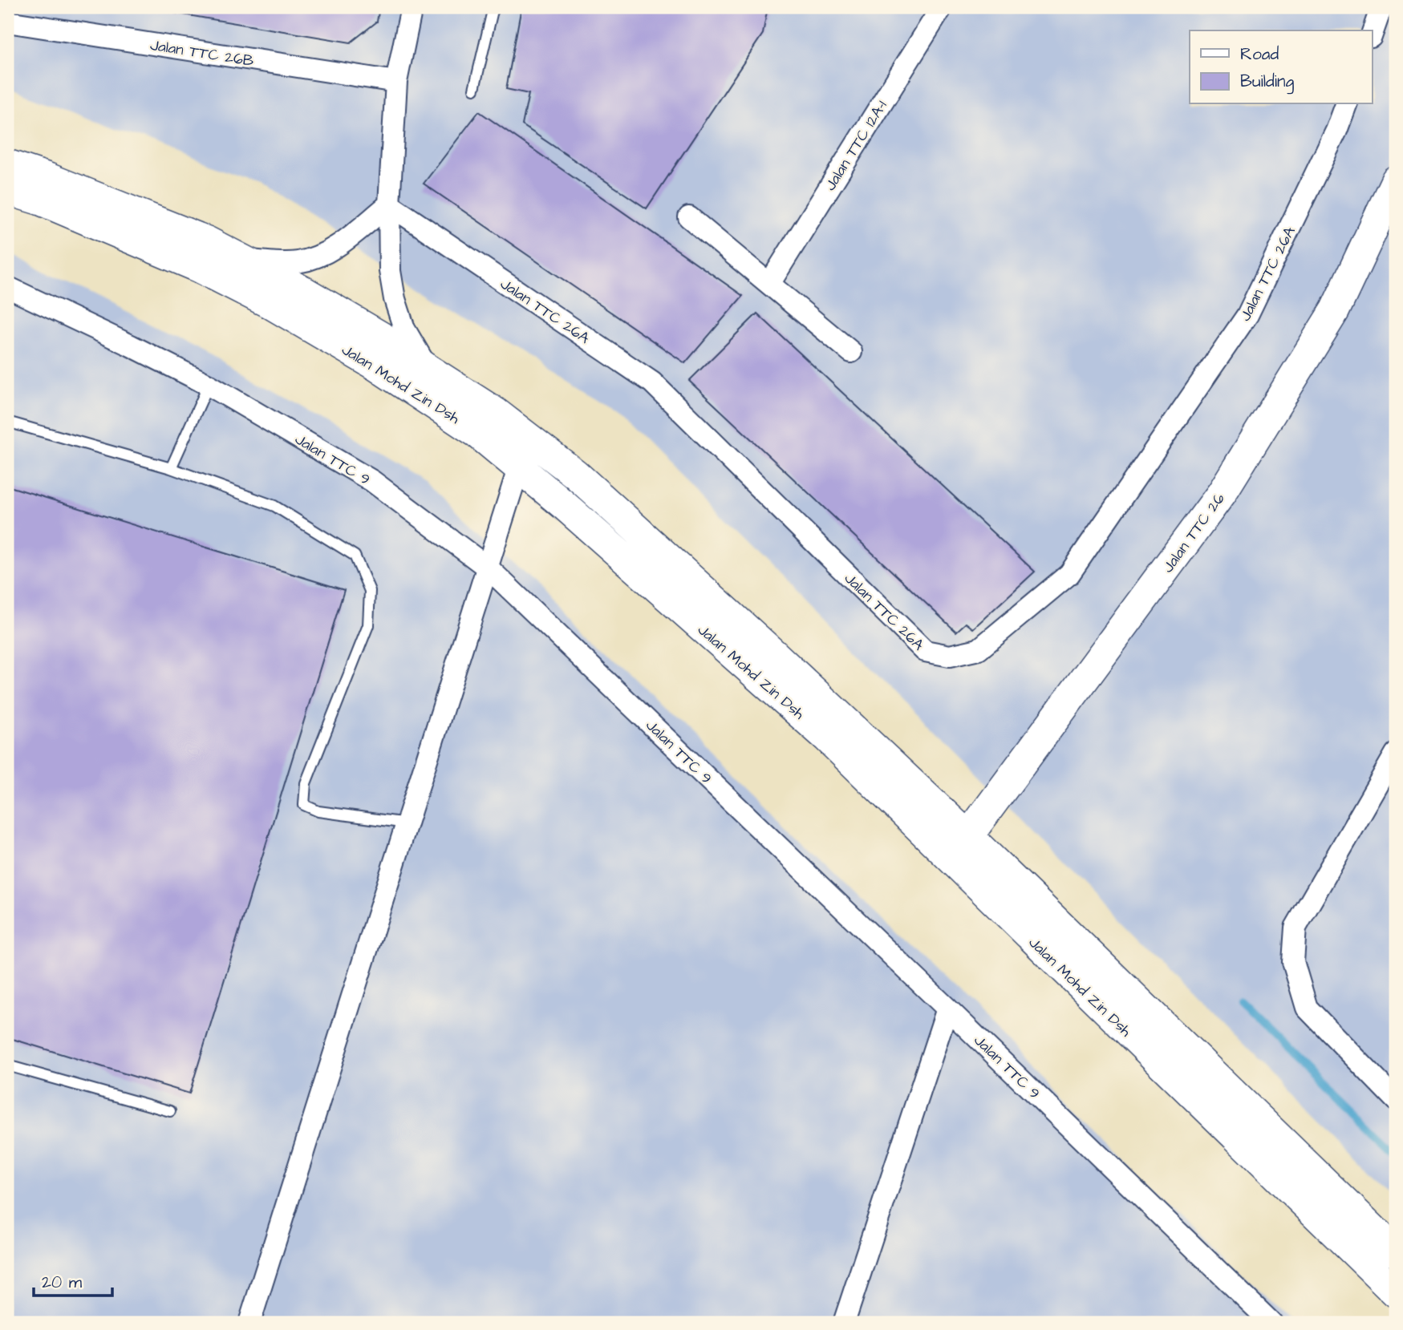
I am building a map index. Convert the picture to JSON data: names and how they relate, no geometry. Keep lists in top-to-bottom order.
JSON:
{
  "streets": {
    "main road": ["Jalan Mohd Zin Dsh", "Jalan TTC 26"],
    "street": [
      "Jalan TTC 26B",
      "Jalan TTC 12A-1",
      "Jalan TTC 26A",
      "Jalan TTC 9"
    ]
  },
  "crossings": [
    ["Jalan Mohd Zin Dsh", "Jalan TTC 26"]
  ],
  "legend": ["Road", "Building"],
  "scale_bar": "20 m"
}
